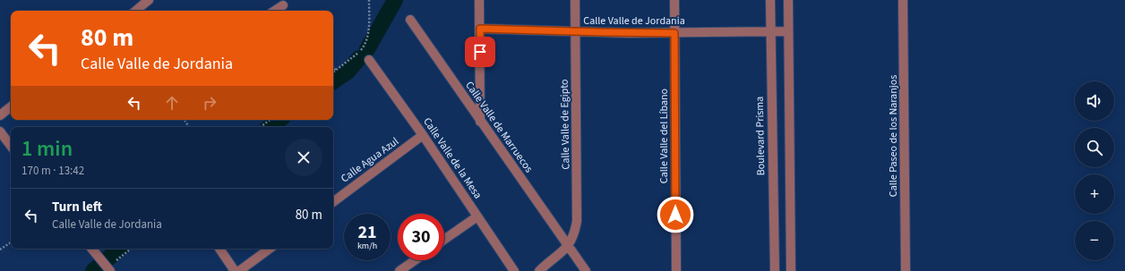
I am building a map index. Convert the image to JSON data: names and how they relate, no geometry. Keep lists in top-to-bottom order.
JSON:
{
  "streets": {
    "street": [
      "Calle Valle de Jordania",
      "Calle Valle de Egipto",
      "Calle Valle de Marruecos",
      "Calle Valle del Líbano",
      "Boulevard Prisma",
      "Calle Paseo de los Naranjos",
      "Calle Valle de la Mesa",
      "Calle Agua Azul"
    ]
  },
  "crossings": [
    ["Calle Valle de Jordania", "Calle Valle de Egipto"],
    ["Calle Valle de Jordania", "Calle Valle del Líbano"],
    ["Calle Valle de Jordania", "Boulevard Prisma"],
    ["Calle Valle de Egipto", "Calle Valle de Marruecos"],
    ["Calle Valle de la Mesa", "Calle Agua Azul"]
  ],
  "page": {
    "turn": ["80 m", "Calle Valle de Jordania"],
    "map_buttons": ["+", "−"],
    "heading": ["1 min", "170 m · 13:42"],
    "list": [
      {
        "name": "Turn left",
        "note": "Calle Valle de Jordania",
        "value": "80 m"
      }
    ],
    "speed": "21 km/h",
    "limit": "30"
  }
}
